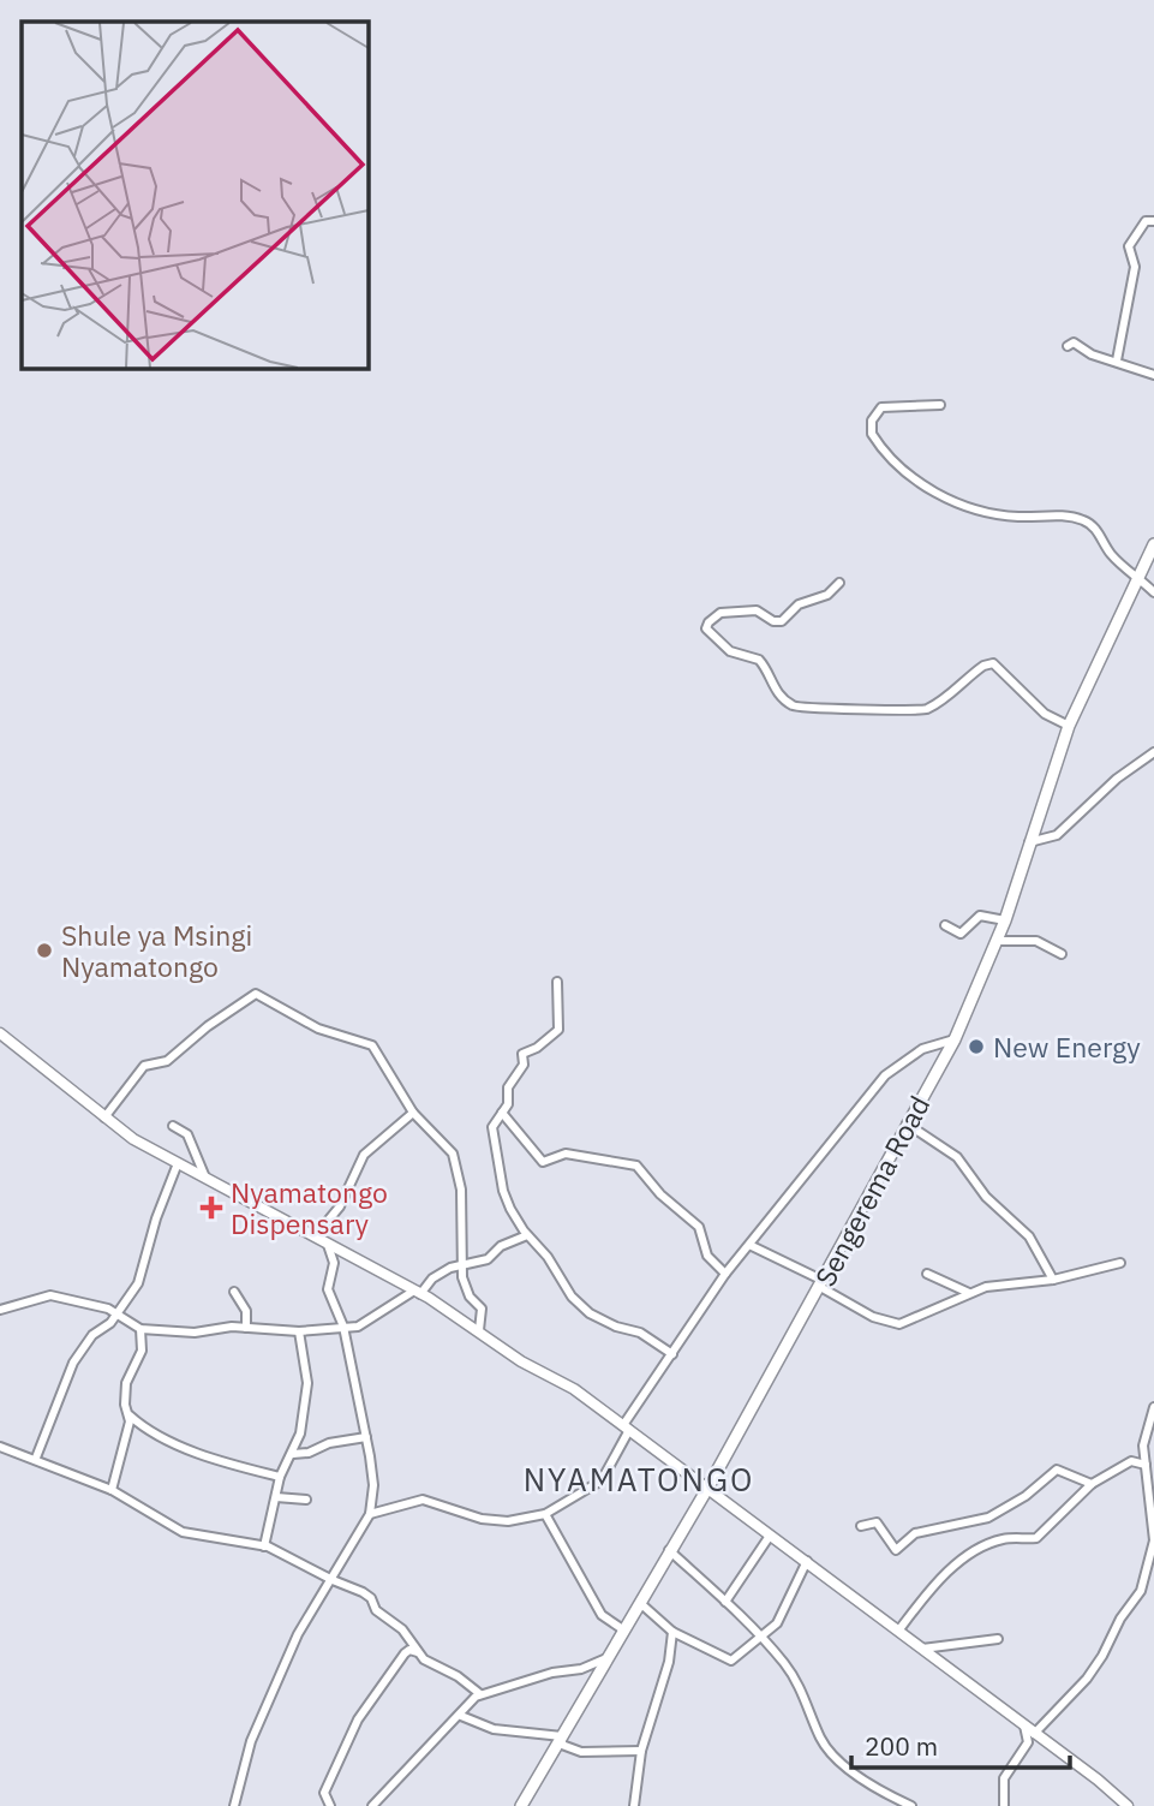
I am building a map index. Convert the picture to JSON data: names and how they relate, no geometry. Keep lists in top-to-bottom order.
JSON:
{
  "streets": {
    "main road": ["Sengerema Road"]
  },
  "districts": ["NYAMATONGO"],
  "places": {
    "other": ["Shule ya Msingi Nyamatongo", "New Energy"],
    "health": ["Nyamatongo Dispensary"]
  },
  "scale_bar": "200 m"
}
